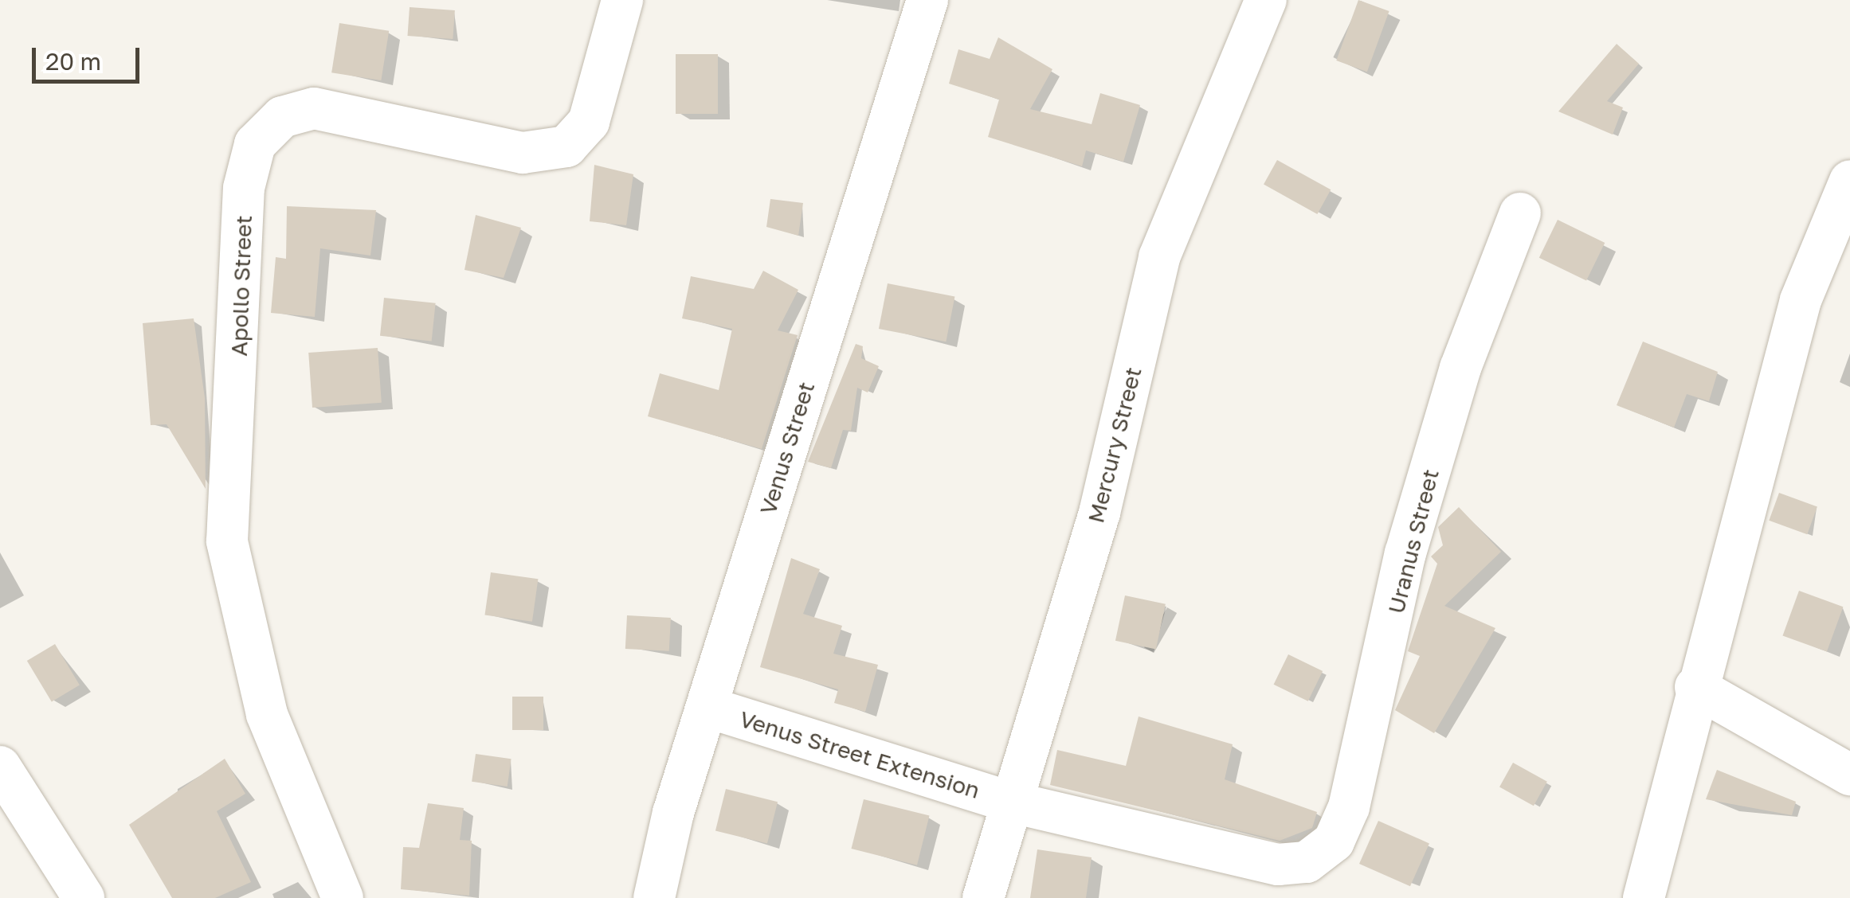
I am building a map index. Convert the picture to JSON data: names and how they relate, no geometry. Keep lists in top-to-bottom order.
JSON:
{
  "streets": {
    "street": [
      "Apollo Street",
      "Mercury Street",
      "Venus Street",
      "Uranus Street",
      "Venus Street Extension"
    ]
  },
  "crossings": [
    ["Mercury Street", "Venus Street Extension"],
    ["Venus Street", "Venus Street Extension"],
    ["Uranus Street", "Venus Street Extension"]
  ],
  "scale_bar": "20 m"
}
